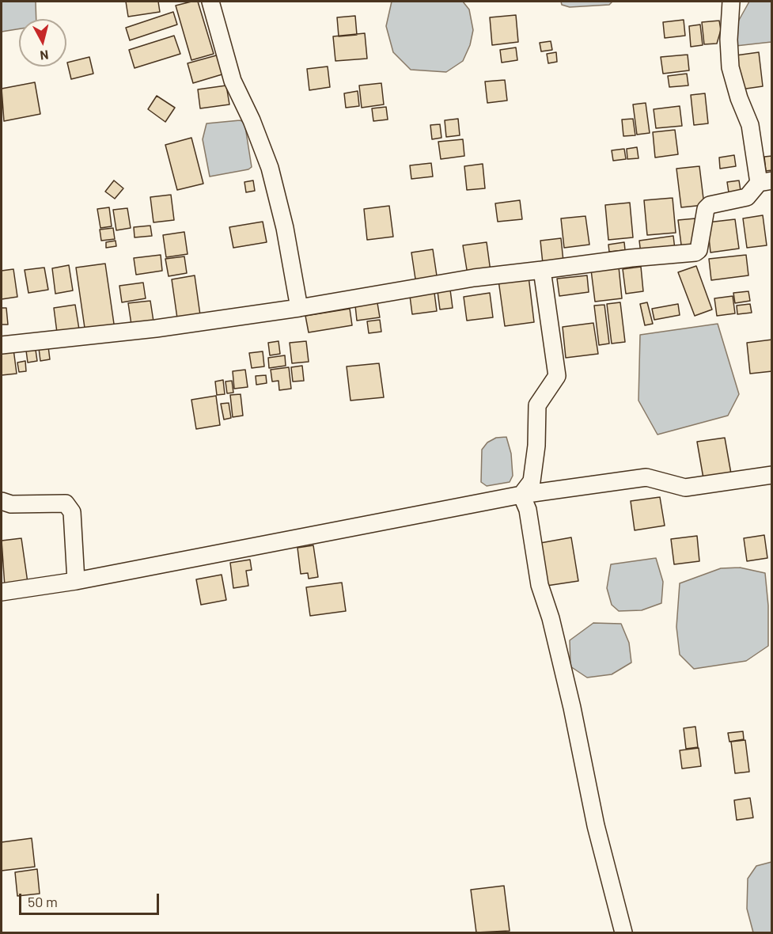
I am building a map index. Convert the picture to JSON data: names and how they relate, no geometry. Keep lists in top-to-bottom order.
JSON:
{
  "scale_bar": "50 m",
  "north": "bottom"
}
